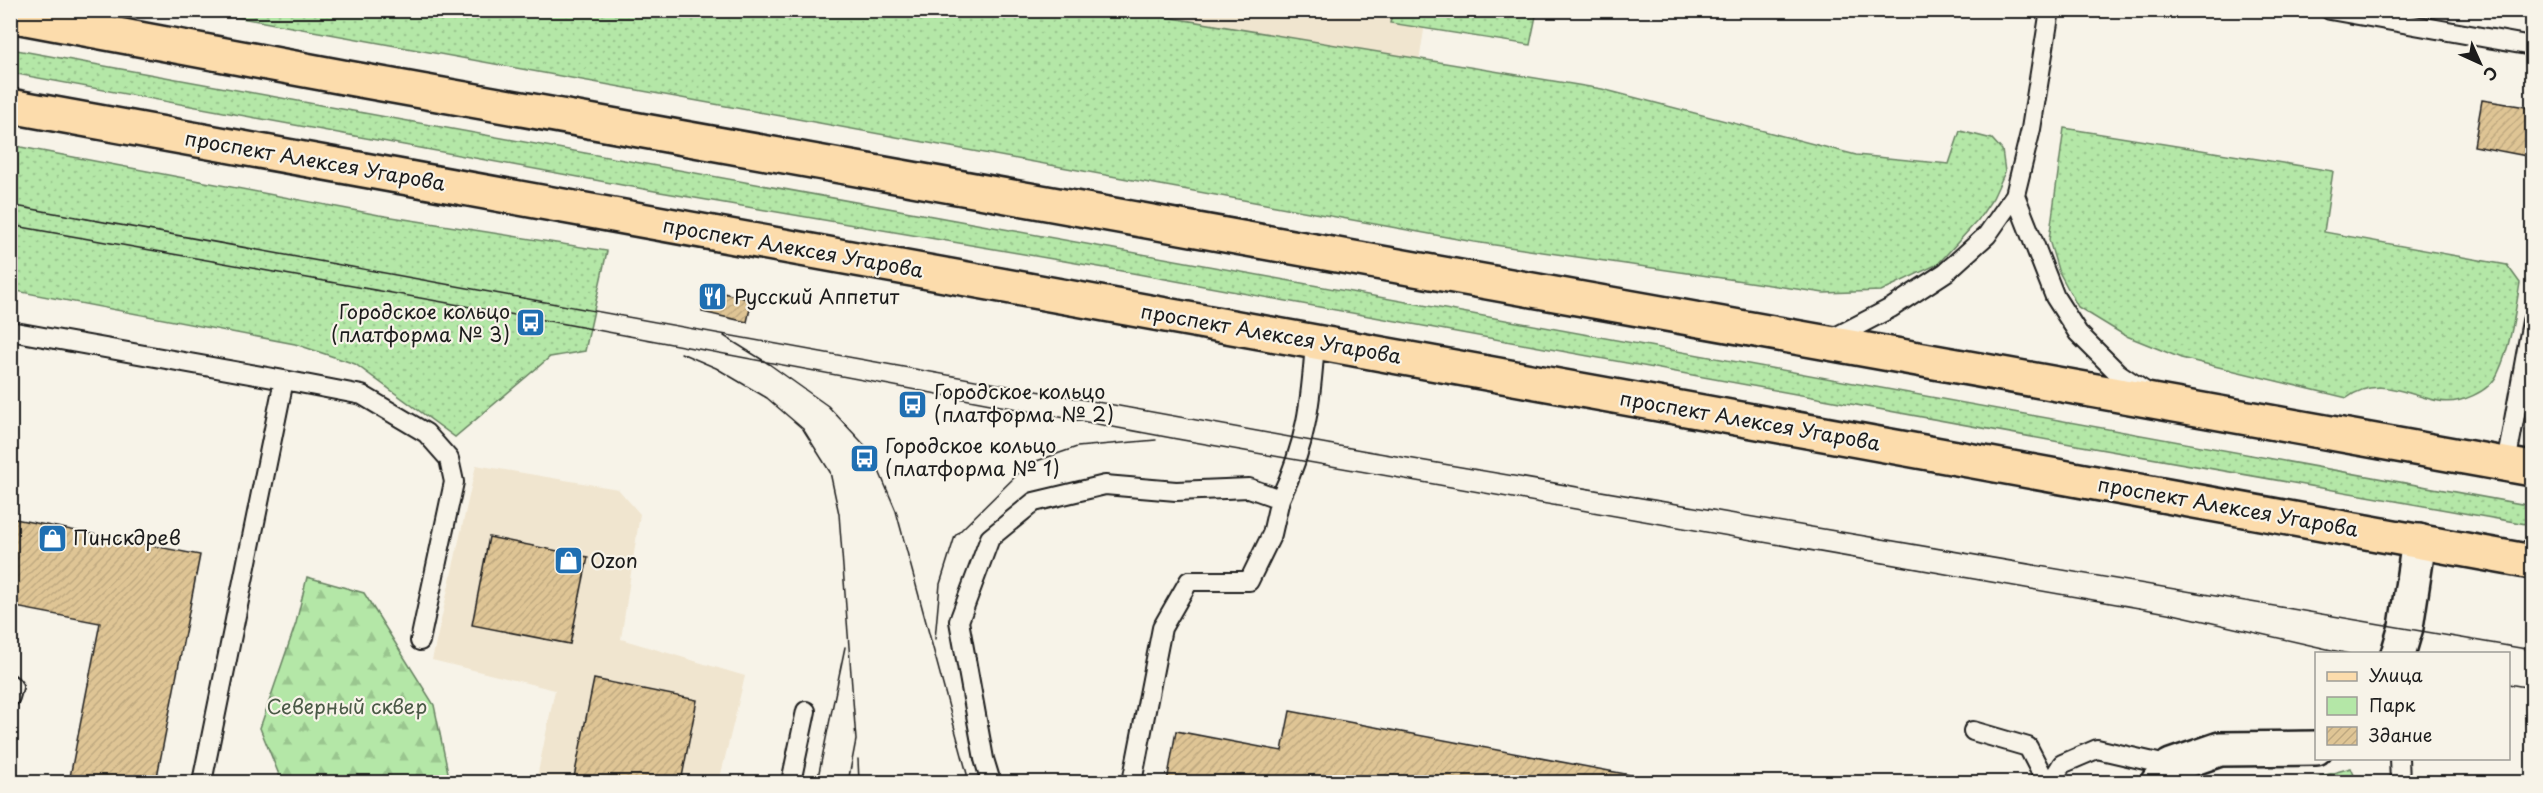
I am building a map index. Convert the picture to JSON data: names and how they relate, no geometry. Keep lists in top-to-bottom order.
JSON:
{
  "streets": {
    "main road": ["проспект Алексея Угарова"]
  },
  "parks": ["Северный сквер"],
  "places": {
    "restaurant": ["Русский Аппетит"],
    "bus stop": ["Городское кольцо (платформа № 3)", "Городское кольцо (платформа № 2)", "Городское кольцо (платформа № 1)"],
    "shop": ["Пинскдрев", "Ozon"]
  },
  "legend": ["Улица", "Парк", "Здание"],
  "north": "bottom right"
}
